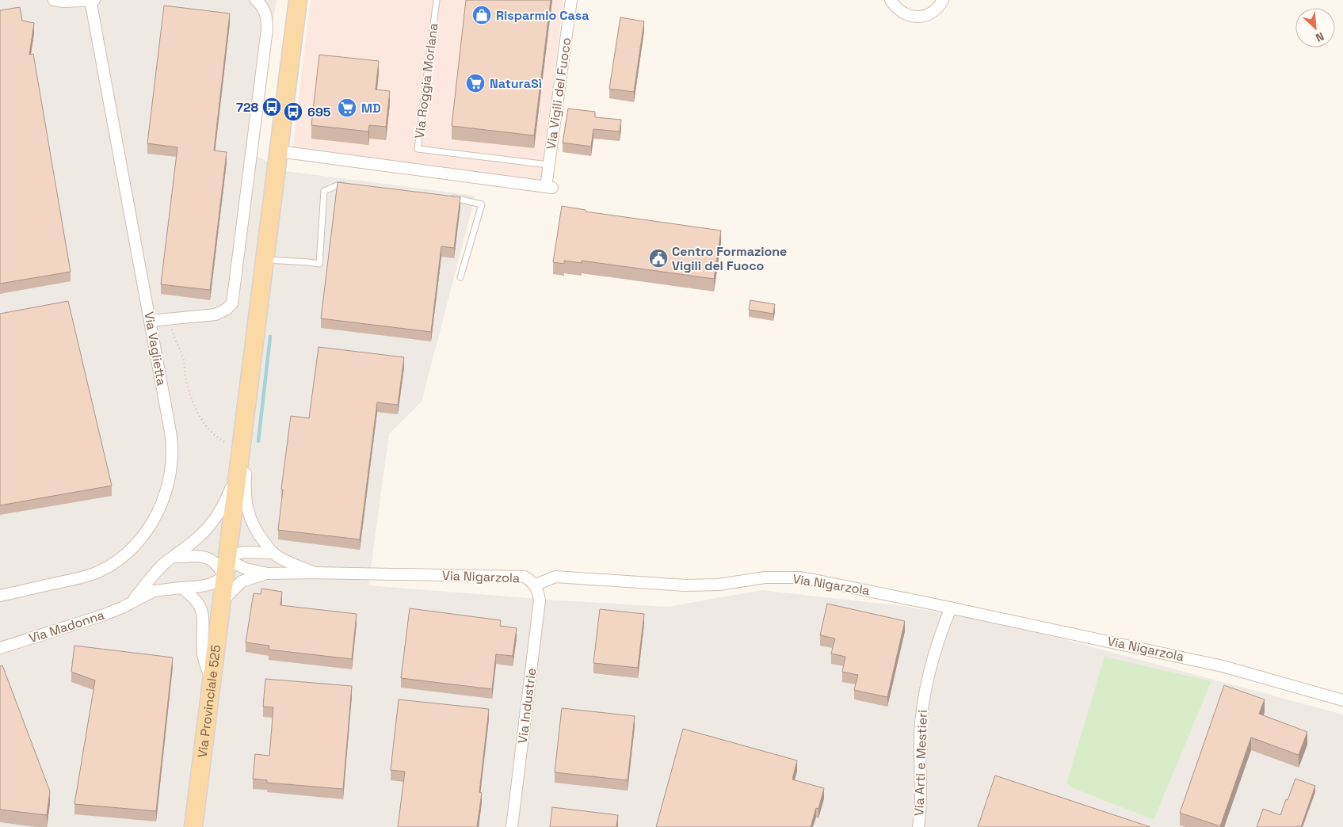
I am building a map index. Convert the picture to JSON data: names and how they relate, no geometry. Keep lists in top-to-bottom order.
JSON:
{
  "streets": {
    "main road": ["Via Provinciale 525"],
    "street": [
      "Via Vigili del Fuoco",
      "Via Vaglietta",
      "Via Nigarzola",
      "Via Madonna",
      "Via Industrie",
      "Via Arti e Mestieri"
    ],
    "lane": ["Via Roggia Morlana"]
  },
  "crossings": [
    ["Via Roggia Morlana", "Via Vigili del Fuoco"],
    ["Via Vigili del Fuoco", "Via Provinciale 525"],
    ["Via Nigarzola", "Via Provinciale 525"],
    ["Via Nigarzola", "Via Industrie"],
    ["Via Nigarzola", "Via Arti e Mestieri"],
    ["Via Madonna", "Via Provinciale 525"]
  ],
  "places": {
    "shop": ["Risparmio Casa"],
    "supermarket": ["NaturaSì", "MD"],
    "bus stop": ["728", "695"],
    "public building": ["Centro Formazione Vigili del Fuoco"]
  },
  "north": "bottom right"
}
